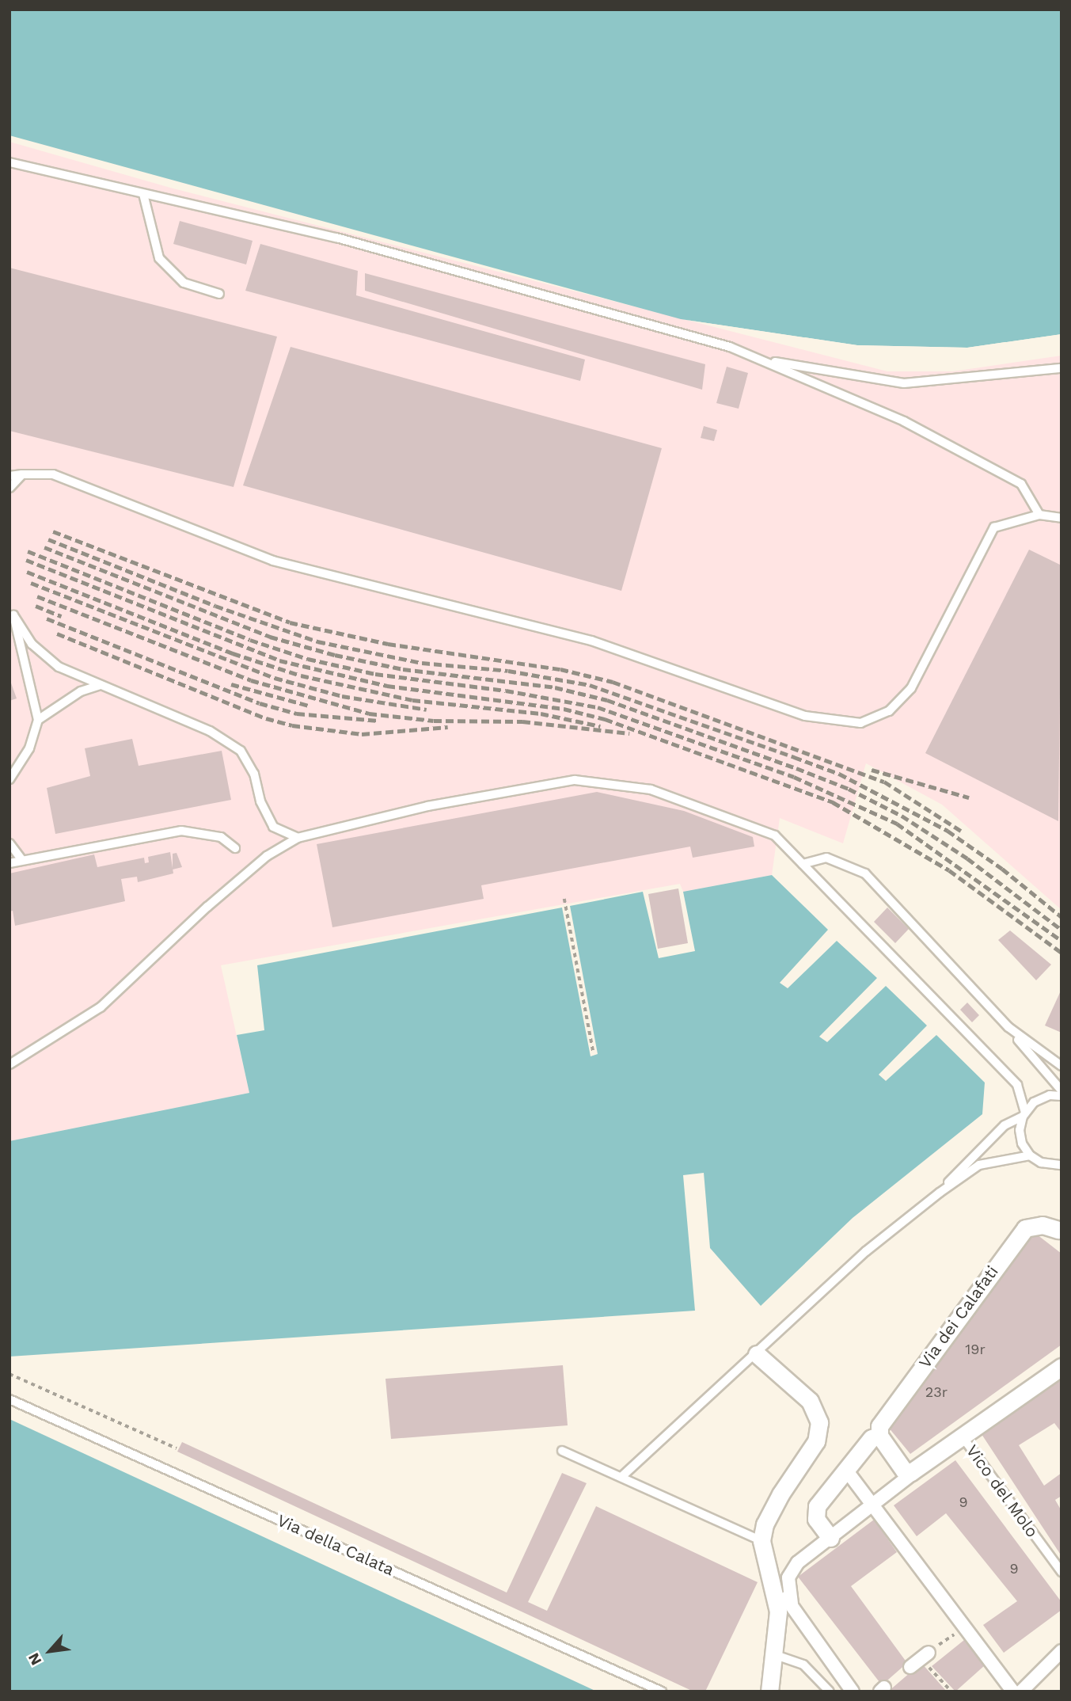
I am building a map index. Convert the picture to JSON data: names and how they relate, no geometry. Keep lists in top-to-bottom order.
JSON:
{
  "streets": {
    "street": ["Via dei Calafati"],
    "lane": ["Vico del Molo", "Via della Calata"]
  },
  "house_numbers": [
    "19r",
    "23r",
    "9",
    "9"
  ],
  "north": "bottom left"
}
